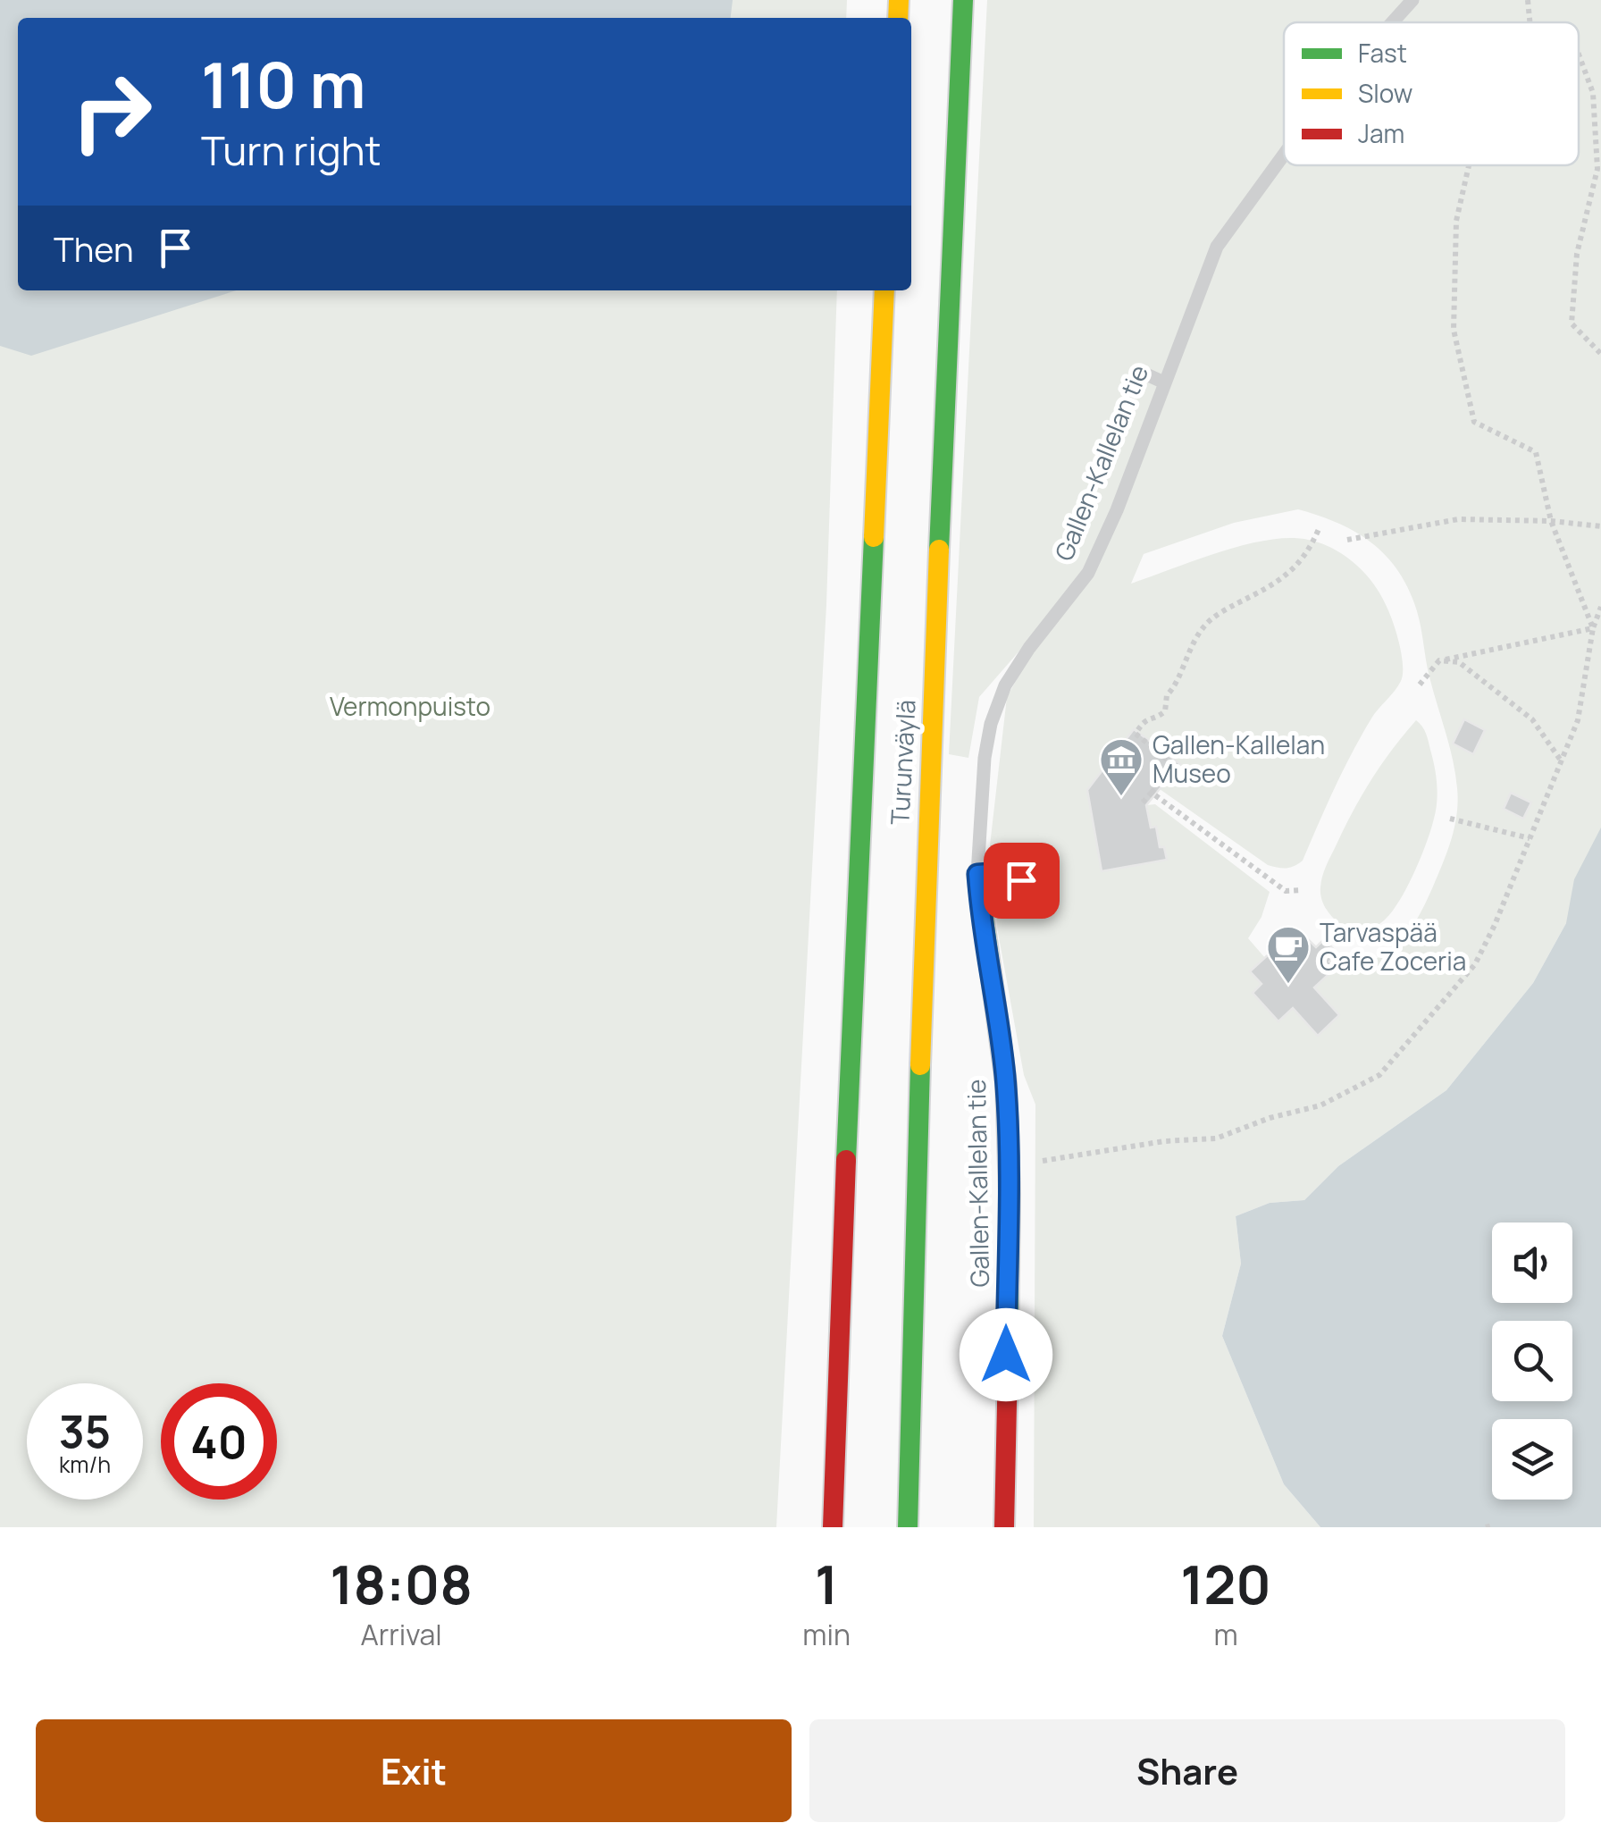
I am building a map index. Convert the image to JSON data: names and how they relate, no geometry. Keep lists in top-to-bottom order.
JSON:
{
  "streets": {
    "main road": ["Gallen-Kallelan tie", "Turunväylä"]
  },
  "parks": ["Vermonpuisto"],
  "places": {
    "museum": ["Gallen-Kallelan Museo"],
    "cafe": ["Tarvaspää Cafe Zoceria"]
  },
  "legend": ["Fast", "Slow", "Jam"],
  "page": {
    "turn": ["110 m", "Turn right"],
    "then": "Then",
    "speed": "35 km/h",
    "limit": "40",
    "eta": [
      "18:08",
      "Arrival",
      "1",
      "min",
      "120",
      "m"
    ],
    "buttons": ["Exit", "Share"]
  }
}
